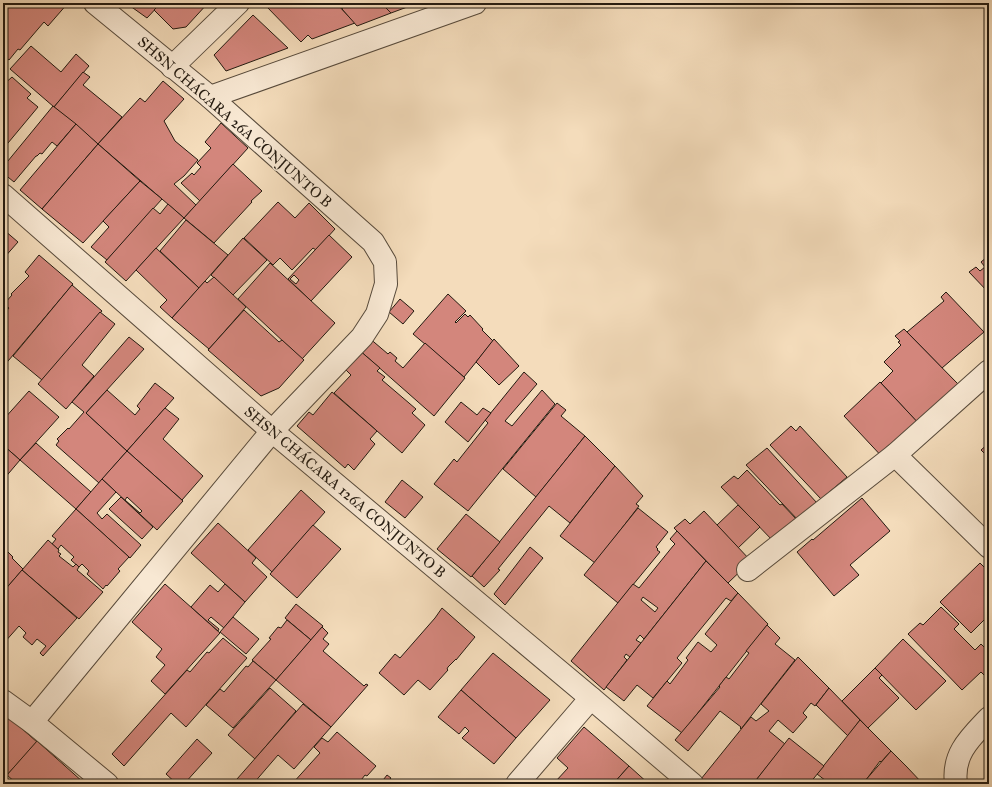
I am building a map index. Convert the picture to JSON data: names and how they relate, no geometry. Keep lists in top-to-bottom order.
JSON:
{
  "streets": {
    "street": ["SHSN CHÁCARA 26A CONJUNTO B", "SHSN CHÁCARA 126A CONJUNTO B"]
  },
  "crossings": [
    ["SHSN CHÁCARA 26A CONJUNTO B", "SHSN CHÁCARA 126A CONJUNTO B"]
  ]
}
